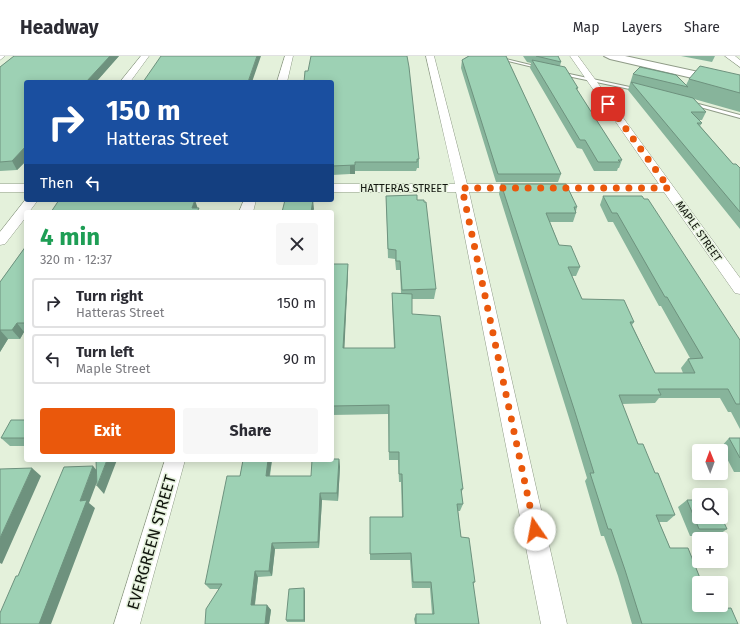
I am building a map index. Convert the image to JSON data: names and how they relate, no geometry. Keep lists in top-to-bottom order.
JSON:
{
  "streets": {
    "street": ["HATTERAS STREET", "MAPLE STREET", "EVERGREEN STREET"]
  },
  "crossings": [
    ["HATTERAS STREET", "MAPLE STREET"]
  ],
  "north": "top",
  "page": {
    "header": "Headway",
    "nav": ["Map", "Layers", "Share"],
    "turn": ["150 m", "Hatteras Street"],
    "then": "Then",
    "heading": ["4 min", "320 m · 12:37"],
    "list": [
      {
        "name": "Turn right",
        "note": "Hatteras Street",
        "value": "150 m"
      },
      {
        "name": "Turn left",
        "note": "Maple Street",
        "value": "90 m"
      }
    ],
    "buttons": ["Exit", "Share"],
    "map_buttons": ["+", "−"]
  }
}
